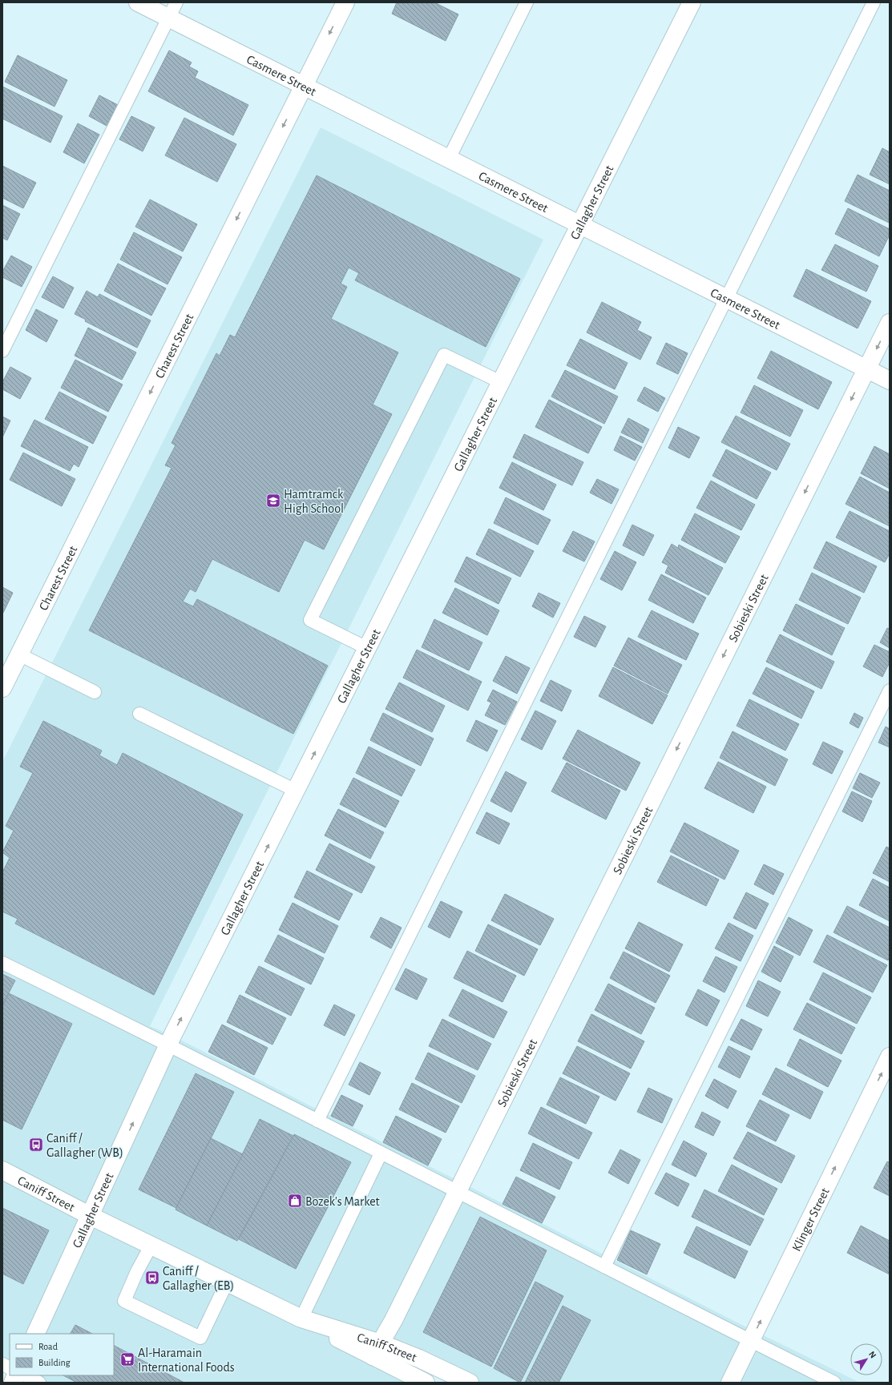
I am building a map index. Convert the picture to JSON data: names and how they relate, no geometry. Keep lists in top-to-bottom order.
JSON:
{
  "streets": {
    "street": [
      "Casmere Street",
      "Gallagher Street",
      "Charest Street",
      "Sobieski Street",
      "Caniff Street",
      "Klinger Street"
    ]
  },
  "crossings": [
    ["Casmere Street", "Gallagher Street"],
    ["Casmere Street", "Charest Street"],
    ["Casmere Street", "Sobieski Street"],
    ["Gallagher Street", "Caniff Street"],
    ["Sobieski Street", "Caniff Street"]
  ],
  "one_way": [
    "Gallagher Street",
    "Charest Street",
    "Sobieski Street",
    "Klinger Street"
  ],
  "places": {
    "school or university": ["Hamtramck High School"],
    "bus stop": ["Caniff / Gallagher (WB)", "Caniff / Gallagher (EB)"],
    "shop": ["Bozek's Market"],
    "supermarket": ["Al-Haramain International Foods"]
  },
  "legend": ["Road", "Building"],
  "north": "top right"
}
